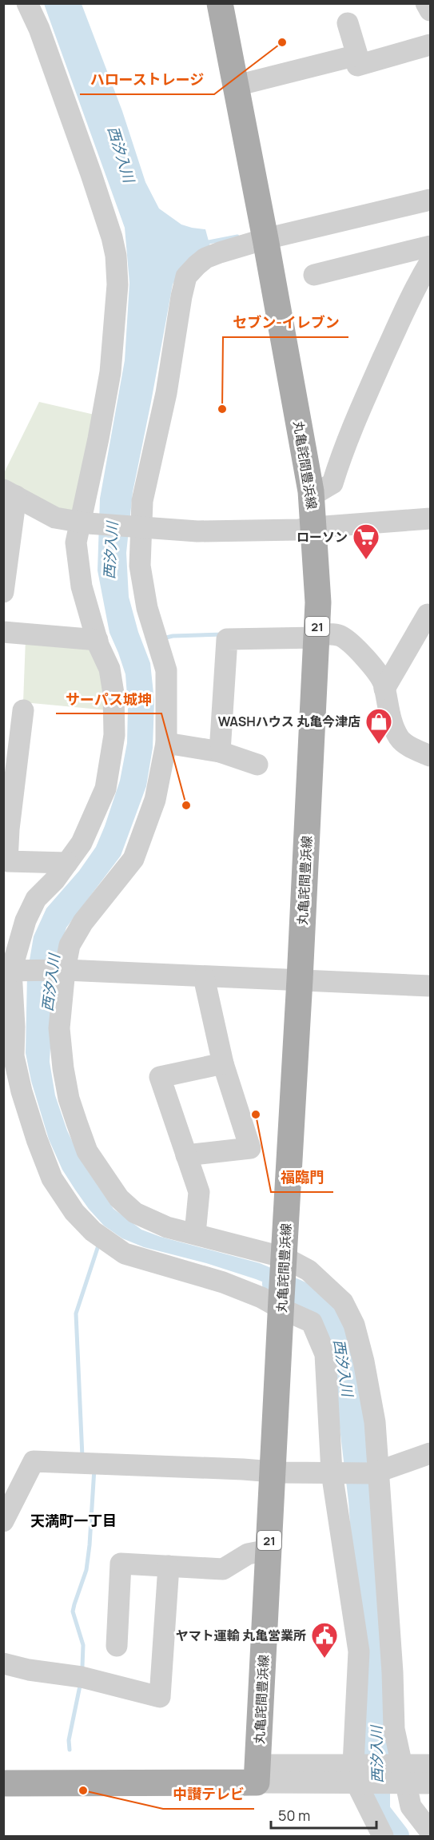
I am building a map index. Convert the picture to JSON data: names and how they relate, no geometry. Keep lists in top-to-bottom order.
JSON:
{
  "streets": {
    "main road": ["丸亀詫間豊浜線", "21"]
  },
  "districts": ["天満町一丁目"],
  "water": ["西汐入川"],
  "places": {
    "other": [
      "ハローストレージ",
      "セブン-イレブン",
      "サーパス城坤",
      "福臨門",
      "中讃テレビ"
    ],
    "supermarket": ["ローソン"],
    "shop": ["WASHハウス 丸亀今津店"],
    "public building": ["ヤマト運輸 丸亀営業所"]
  },
  "scale_bar": "50 m"
}
